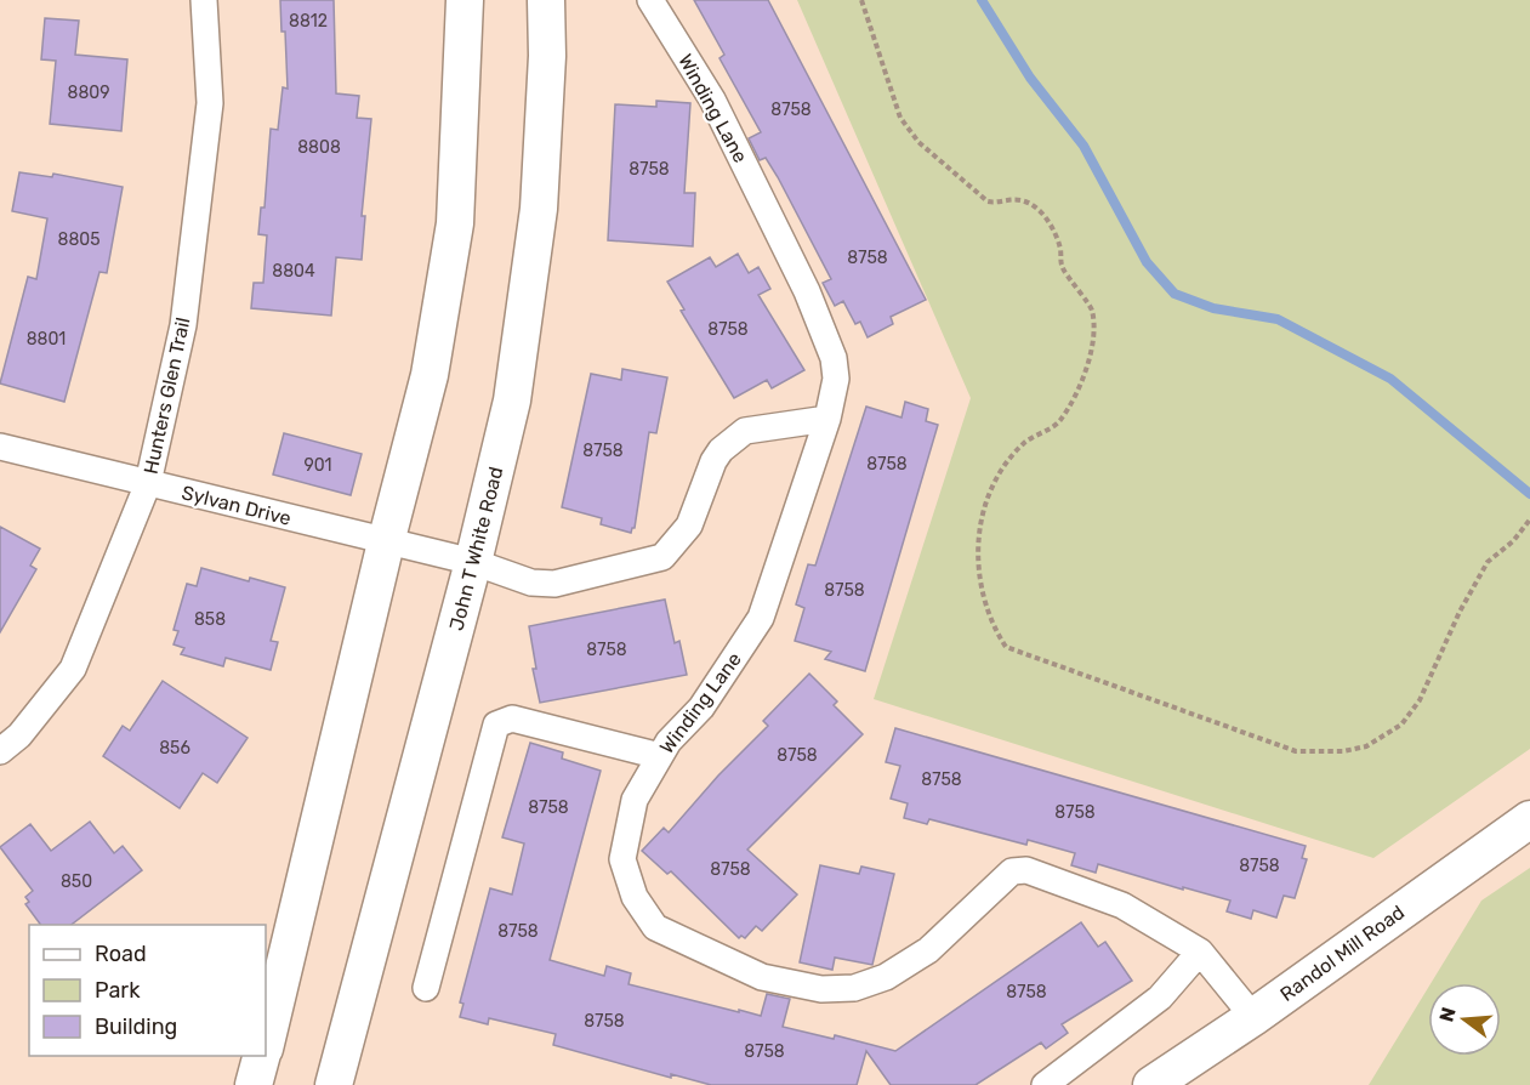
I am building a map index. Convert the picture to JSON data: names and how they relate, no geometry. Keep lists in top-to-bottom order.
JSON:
{
  "streets": {
    "street": [
      "Winding Lane",
      "Hunters Glen Trail",
      "Sylvan Drive",
      "John T White Road",
      "Randol Mill Road"
    ]
  },
  "crossings": [
    ["Winding Lane", "Sylvan Drive"],
    ["Winding Lane", "Randol Mill Road"],
    ["Hunters Glen Trail", "Sylvan Drive"],
    ["Sylvan Drive", "John T White Road"]
  ],
  "house_numbers": [
    "8812",
    "8809",
    "8758",
    "8808",
    "8758",
    "8805",
    "8758",
    "8804",
    "8758",
    "8801",
    "8758",
    "8758",
    "901",
    "8758",
    "858",
    "8758",
    "856",
    "8758",
    "8758",
    "8758",
    "8758",
    "8758",
    "8758",
    "850",
    "8758",
    "8758",
    "8758",
    "8758"
  ],
  "legend": ["Road", "Park", "Building"],
  "north": "left"
}
